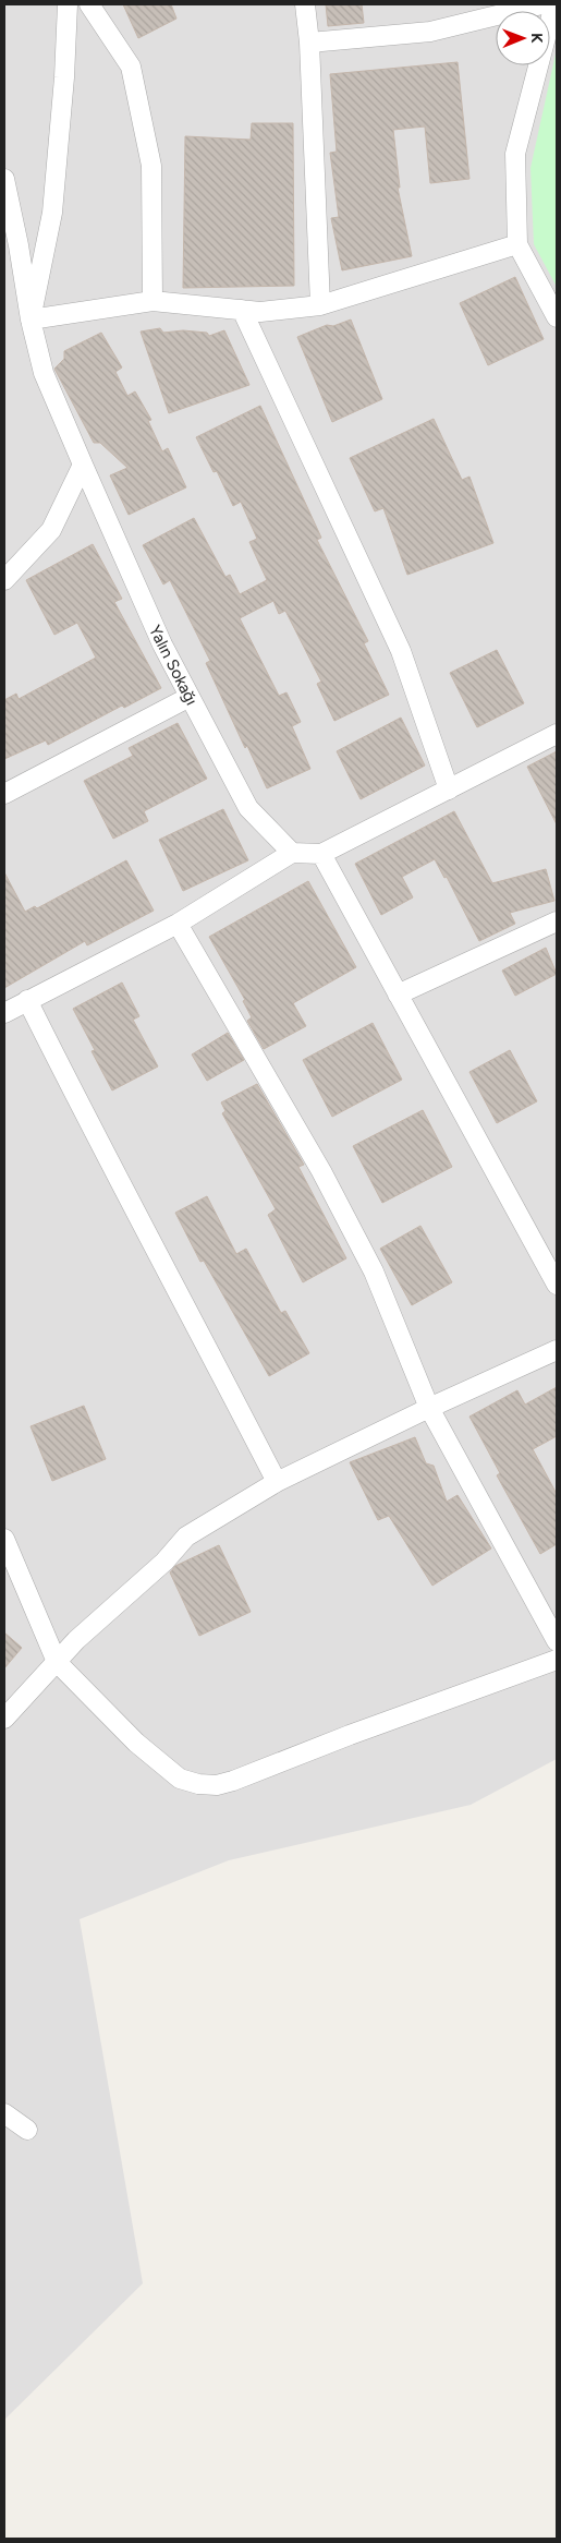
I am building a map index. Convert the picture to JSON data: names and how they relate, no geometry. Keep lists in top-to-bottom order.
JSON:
{
  "streets": {
    "street": ["Yalın Sokağı"]
  },
  "north": "right"
}
